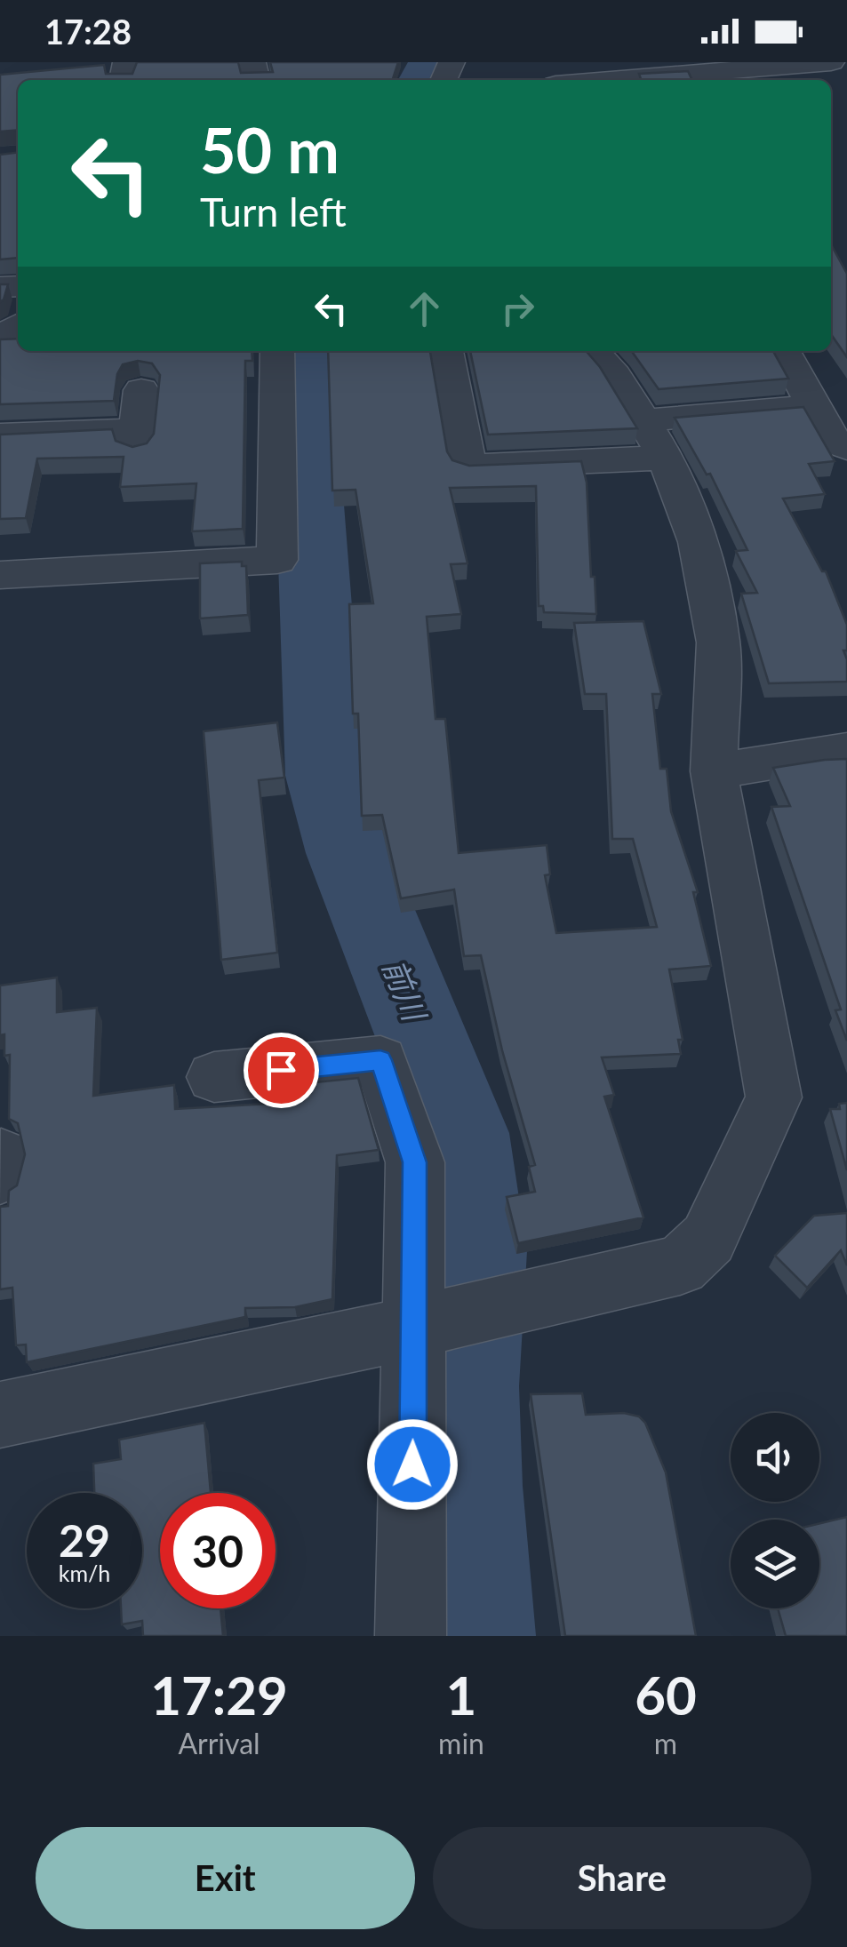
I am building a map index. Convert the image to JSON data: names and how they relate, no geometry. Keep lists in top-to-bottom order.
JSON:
{
  "water": ["前川"],
  "page": {
    "status": "17:28",
    "turn": ["50 m", "Turn left"],
    "speed": "29 km/h",
    "limit": "30",
    "eta": [
      "17:29",
      "Arrival",
      "1",
      "min",
      "60",
      "m"
    ],
    "buttons": ["Exit", "Share"]
  }
}
